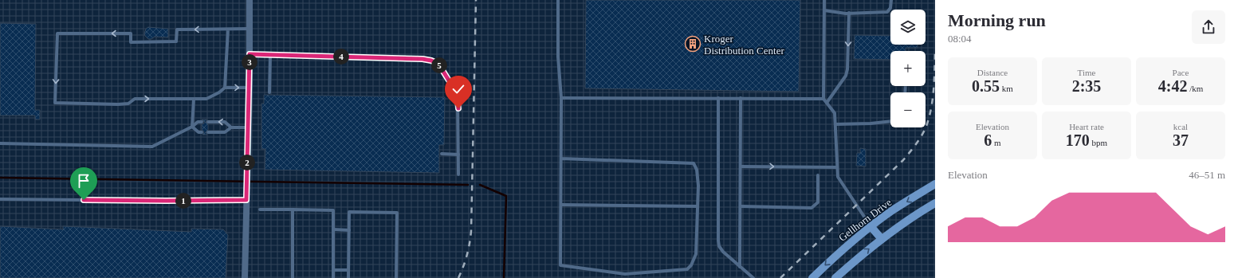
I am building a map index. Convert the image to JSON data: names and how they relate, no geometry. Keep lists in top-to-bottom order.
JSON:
{
  "streets": {
    "main road": ["Gellhorn Drive"]
  },
  "places": {
    "building": ["Kroger Distribution Center"]
  },
  "page": {
    "heading": ["Morning run", "08:04"],
    "map_buttons": ["+", "−"],
    "pins": [
      "4",
      "3",
      "5",
      "2",
      "1"
    ],
    "stats": [
      ["Distance", "0.55 km"],
      ["Time", "2:35"],
      ["Pace", "4:42 /km"],
      ["Elevation", "6 m"],
      ["Heart rate", "170 bpm"],
      ["kcal", "37"]
    ],
    "chart": ["Elevation", "46–51 m"]
  }
}
